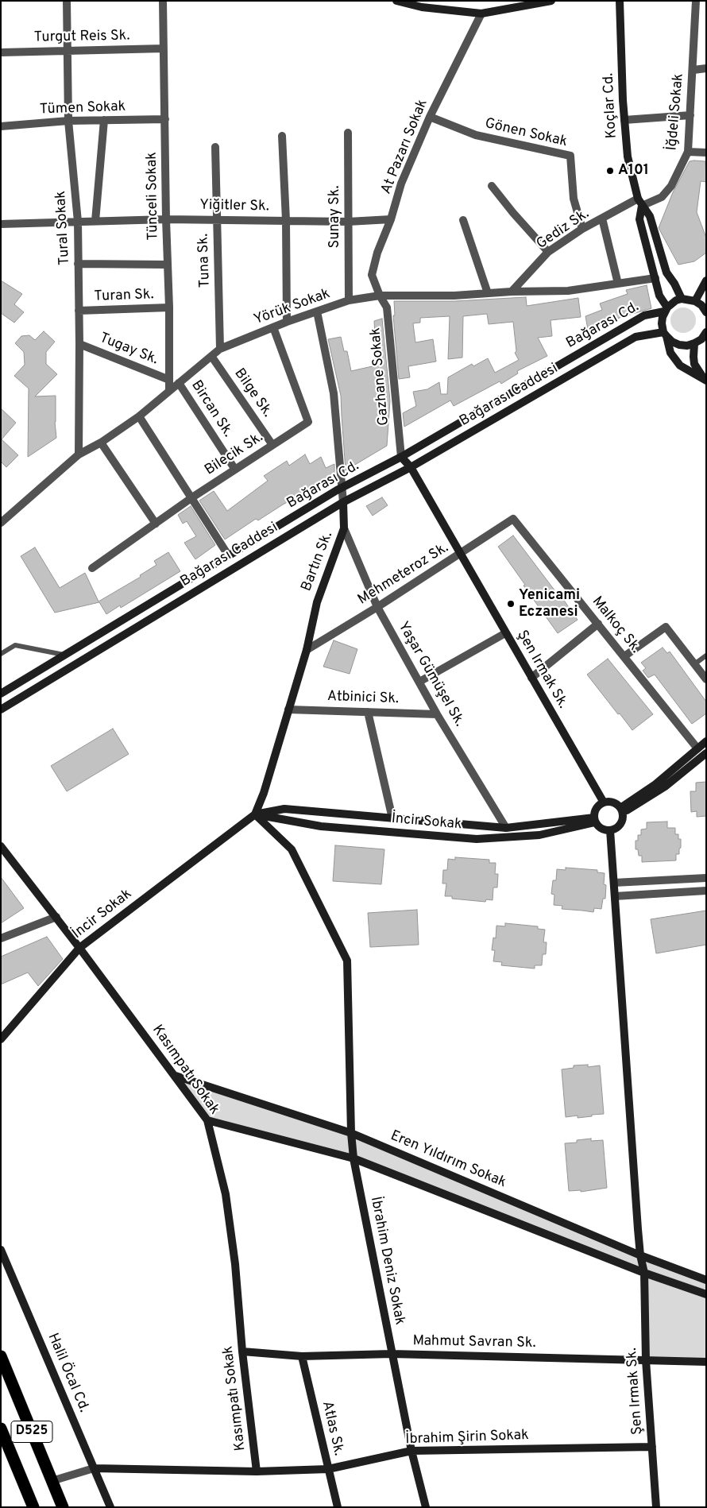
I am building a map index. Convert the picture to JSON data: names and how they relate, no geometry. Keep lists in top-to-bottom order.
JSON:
{
  "streets": {
    "highway": ["D525"],
    "main road": [
      "Koçlar Cd.",
      "Bağarası Cd.",
      "Bağarası Caddesi",
      "Bartın Sk.",
      "Şen Irmak Sk.",
      "İncir Sokak",
      "Kasımpatı Sokak",
      "Eren Yıldırım Sokak",
      "İbrahim Deniz Sokak",
      "Mahmut Savran Sk.",
      "Halil Öcal Cd.",
      "Atlas Sk.",
      "İbrahim Şirin Sokak"
    ],
    "street": [
      "Turgut Reis Sk.",
      "Tümen Sokak",
      "İğdeli Sokak",
      "Gönen Sokak",
      "At Pazarı Sokak",
      "Tünceli Sokak",
      "Yiğitler Sk.",
      "Sunay Sk.",
      "Tural Sokak",
      "Gediz Sk.",
      "Tuna Sk.",
      "Turan Sk.",
      "Yörük Sokak",
      "Tugay Sk.",
      "Gazhane Sokak",
      "Bilge Sk.",
      "Bircan Sk.",
      "Bilecik Sk.",
      "Mehmeteroz Sk.",
      "Malkoç Sk.",
      "Yaşar Gümüşel Sk.",
      "Atbinici Sk."
    ]
  },
  "crossings": [
    ["Turgut Reis Sk.", "Tünceli Sokak"],
    ["Turgut Reis Sk.", "Tural Sokak"],
    ["Koçlar Cd.", "İğdeli Sokak"],
    ["Koçlar Cd.", "Gediz Sk."],
    ["Koçlar Cd.", "Yörük Sokak"],
    ["Koçlar Cd.", "Bağarası Cd."],
    ["Tümen Sokak", "Tünceli Sokak"],
    ["Tümen Sokak", "Tural Sokak"],
    ["İğdeli Sokak", "Gediz Sk."],
    ["Gönen Sokak", "At Pazarı Sokak"],
    ["Gönen Sokak", "Gediz Sk."],
    ["At Pazarı Sokak", "Yiğitler Sk."],
    ["At Pazarı Sokak", "Yörük Sokak"],
    ["At Pazarı Sokak", "Gazhane Sokak"],
    ["Tünceli Sokak", "Yiğitler Sk."],
    ["Tünceli Sokak", "Turan Sk."],
    ["Tünceli Sokak", "Yörük Sokak"],
    ["Tünceli Sokak", "Tugay Sk."],
    ["Yiğitler Sk.", "Sunay Sk."],
    ["Yiğitler Sk.", "Tural Sokak"],
    ["Yiğitler Sk.", "Tuna Sk."],
    ["Sunay Sk.", "Yörük Sokak"],
    ["Tural Sokak", "Turan Sk."],
    ["Tural Sokak", "Yörük Sokak"],
    ["Tural Sokak", "Tugay Sk."],
    ["Gediz Sk.", "Yörük Sokak"],
    ["Tuna Sk.", "Yörük Sokak"],
    ["Yörük Sokak", "Gazhane Sokak"],
    ["Yörük Sokak", "Bilge Sk."],
    ["Yörük Sokak", "Bircan Sk."],
    ["Yörük Sokak", "Bilecik Sk."],
    ["Yörük Sokak", "Bartın Sk."],
    ["Bağarası Cd.", "Gazhane Sokak"],
    ["Bağarası Cd.", "Bartın Sk."],
    ["Bağarası Cd.", "Şen Irmak Sk."],
    ["Gazhane Sokak", "Şen Irmak Sk."],
    ["Bilge Sk.", "Bilecik Sk."],
    ["Bağarası Caddesi", "Bartın Sk."],
    ["Bağarası Caddesi", "Şen Irmak Sk."],
    ["Bircan Sk.", "Bilecik Sk."],
    ["Bartın Sk.", "Mehmeteroz Sk."],
    ["Bartın Sk.", "Yaşar Gümüşel Sk."],
    ["Bartın Sk.", "Atbinici Sk."],
    ["Bartın Sk.", "İncir Sokak"],
    ["Bartın Sk.", "İbrahim Deniz Sokak"],
    ["Mehmeteroz Sk.", "Malkoç Sk."],
    ["Mehmeteroz Sk.", "Şen Irmak Sk."],
    ["Mehmeteroz Sk.", "Yaşar Gümüşel Sk."],
    ["Şen Irmak Sk.", "İncir Sokak"],
    ["Şen Irmak Sk.", "Eren Yıldırım Sokak"],
    ["Şen Irmak Sk.", "Mahmut Savran Sk."],
    ["Şen Irmak Sk.", "İbrahim Şirin Sokak"],
    ["Yaşar Gümüşel Sk.", "Atbinici Sk."],
    ["Yaşar Gümüşel Sk.", "İncir Sokak"],
    ["İncir Sokak", "Kasımpatı Sokak"],
    ["İncir Sokak", "İbrahim Deniz Sokak"],
    ["Kasımpatı Sokak", "Eren Yıldırım Sokak"],
    ["Kasımpatı Sokak", "Mahmut Savran Sk."],
    ["Kasımpatı Sokak", "İbrahim Şirin Sokak"],
    ["Eren Yıldırım Sokak", "İbrahim Deniz Sokak"],
    ["İbrahim Deniz Sokak", "Mahmut Savran Sk."],
    ["İbrahim Deniz Sokak", "İbrahim Şirin Sokak"],
    ["Mahmut Savran Sk.", "Atlas Sk."],
    ["Halil Öcal Cd.", "İbrahim Şirin Sokak"],
    ["Atlas Sk.", "İbrahim Şirin Sokak"]
  ],
  "places": ["A101", "Yenicami Eczanesi"]
}
